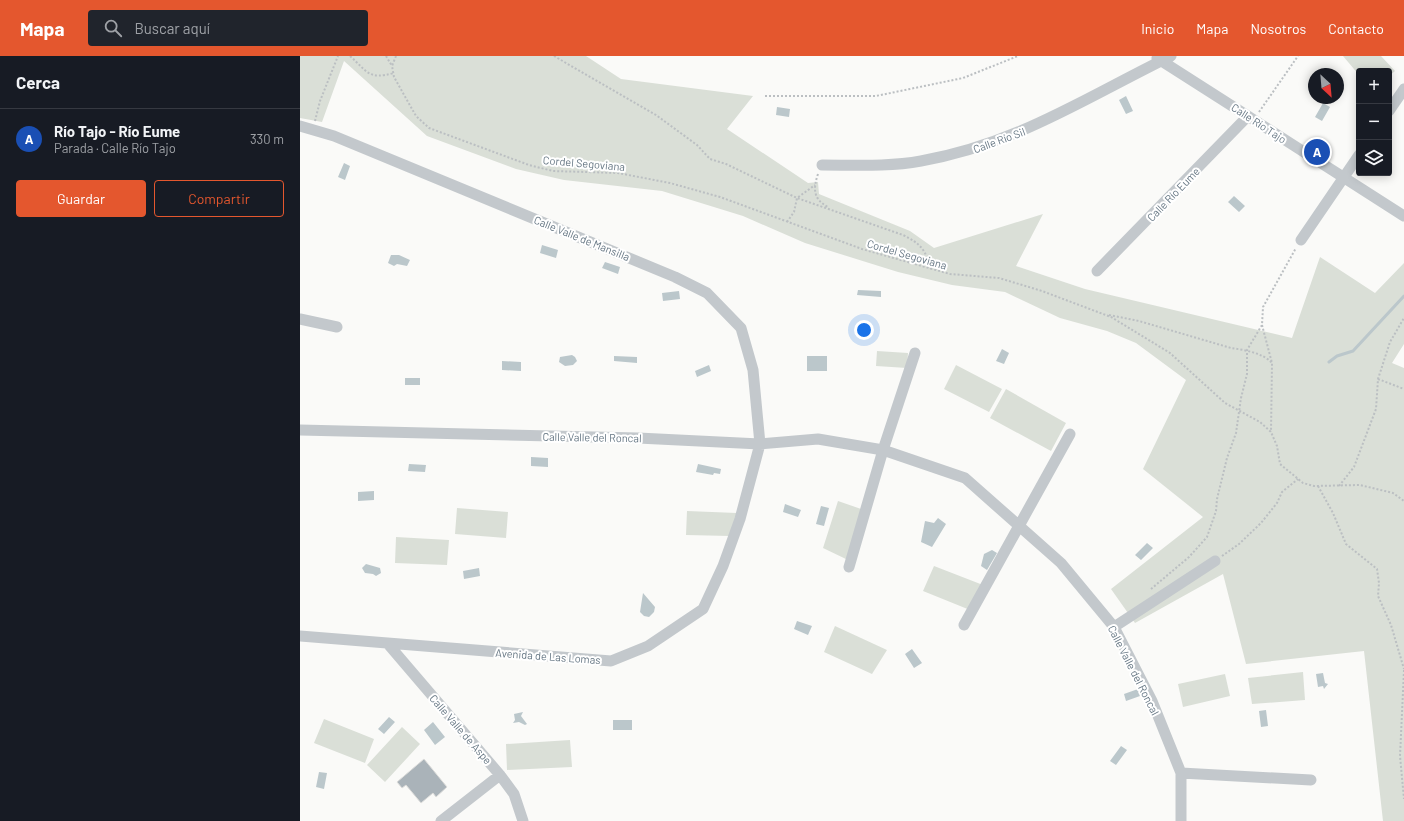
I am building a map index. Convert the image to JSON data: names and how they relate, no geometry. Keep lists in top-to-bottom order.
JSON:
{
  "streets": {
    "street": [
      "Calle Río Tajo",
      "Calle Río Sil",
      "Calle Río Eume",
      "Calle Valle de Mansilla",
      "Calle Valle del Roncal",
      "Avenida de Las Lomas",
      "Calle Valle de Aspe"
    ],
    "path": ["Cordel Segoviana"]
  },
  "crossings": [
    ["Calle Río Tajo", "Calle Río Sil"],
    ["Calle Río Tajo", "Calle Río Eume"],
    ["Calle Valle de Mansilla", "Calle Valle del Roncal"],
    ["Calle Valle de Mansilla", "Avenida de Las Lomas"],
    ["Calle Valle del Roncal", "Avenida de Las Lomas"],
    ["Avenida de Las Lomas", "Calle Valle de Aspe"]
  ],
  "north": "bottom right",
  "page": {
    "header": "Mapa",
    "search": "Buscar aquí",
    "nav": [
      "Inicio",
      "Mapa",
      "Nosotros",
      "Contacto"
    ],
    "heading": "Cerca",
    "map_buttons": ["+", "−"],
    "list": [
      {
        "mark": "A",
        "name": "Río Tajo - Río Eume",
        "note": "Parada · Calle Río Tajo",
        "value": "330 m"
      }
    ],
    "pins": "A",
    "buttons": ["Guardar", "Compartir"]
  }
}
